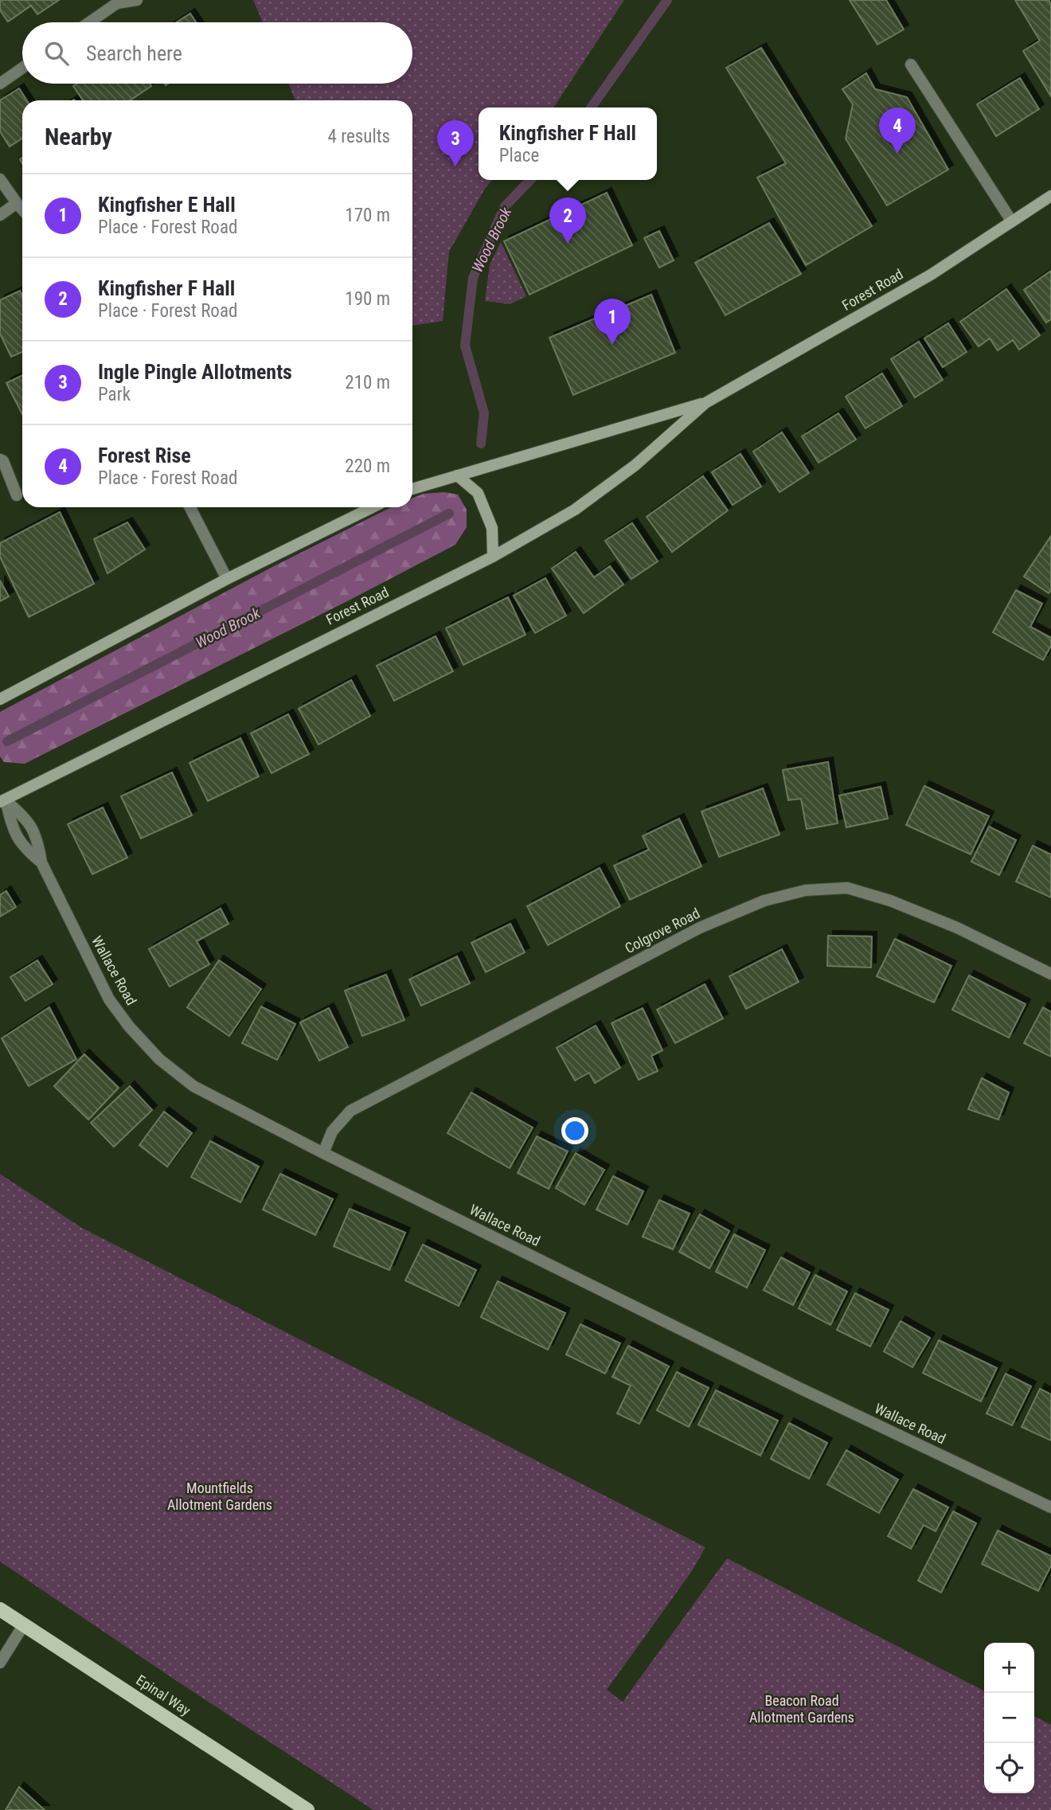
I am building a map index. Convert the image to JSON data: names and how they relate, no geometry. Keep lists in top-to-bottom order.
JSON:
{
  "streets": {
    "main road": ["Forest Road", "Epinal Way"],
    "street": ["Colgrove Road", "Wallace Road"]
  },
  "crossings": [
    ["Forest Road", "Wallace Road"],
    ["Colgrove Road", "Wallace Road"]
  ],
  "water": ["Wood Brook"],
  "parks": ["Mountfields Allotment Gardens", "Beacon Road Allotment Gardens"],
  "page": {
    "search": "Search here",
    "heading": ["Nearby", "4 results"],
    "popup": ["Kingfisher F Hall", "Place"],
    "pins": [
      "4",
      "3",
      "2",
      "1"
    ],
    "list": [
      {
        "mark": "1",
        "name": "Kingfisher E Hall",
        "note": "Place · Forest Road",
        "value": "170 m"
      },
      {
        "mark": "2",
        "name": "Kingfisher F Hall",
        "note": "Place · Forest Road",
        "value": "190 m"
      },
      {
        "mark": "3",
        "name": "Ingle Pingle Allotments",
        "note": "Park",
        "value": "210 m"
      },
      {
        "mark": "4",
        "name": "Forest Rise",
        "note": "Place · Forest Road",
        "value": "220 m"
      }
    ],
    "map_buttons": ["+", "−"]
  }
}
